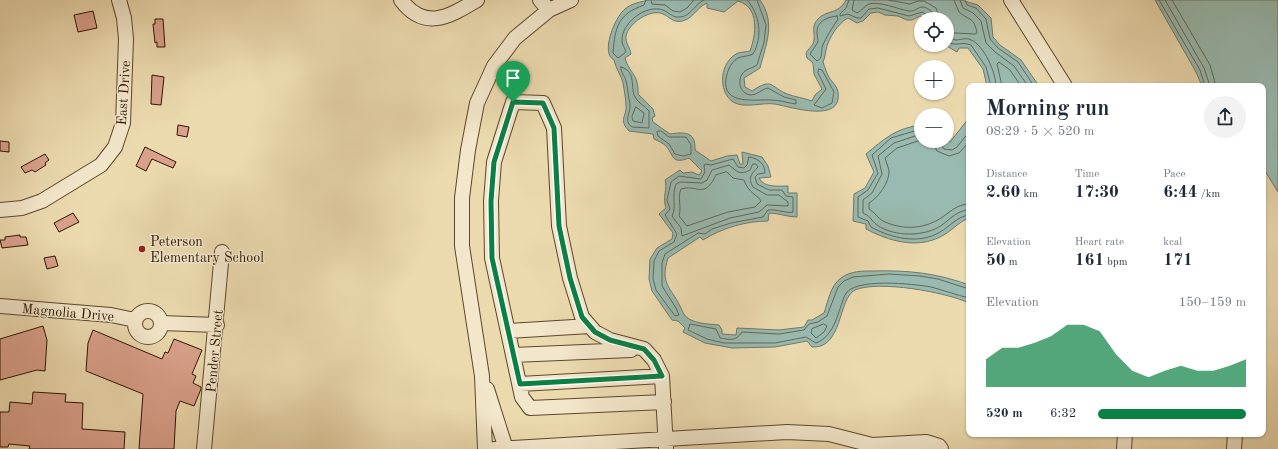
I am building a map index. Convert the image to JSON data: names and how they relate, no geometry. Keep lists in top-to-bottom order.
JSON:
{
  "streets": {
    "street": ["East Drive", "Magnolia Drive", "Pender Street"]
  },
  "places": ["Peterson Elementary School"],
  "page": {
    "map_buttons": ["+", "−"],
    "heading": ["Morning run", "08:29 · 5 × 520 m"],
    "stats": [
      ["Distance", "2.60 km"],
      ["Time", "17:30"],
      ["Pace", "6:44 /km"],
      ["Elevation", "50 m"],
      ["Heart rate", "161 bpm"],
      ["kcal", "171"]
    ],
    "chart": ["Elevation", "150–159 m"],
    "list": [
      {
        "name": "520 m",
        "note": "6:32"
      }
    ]
  }
}
